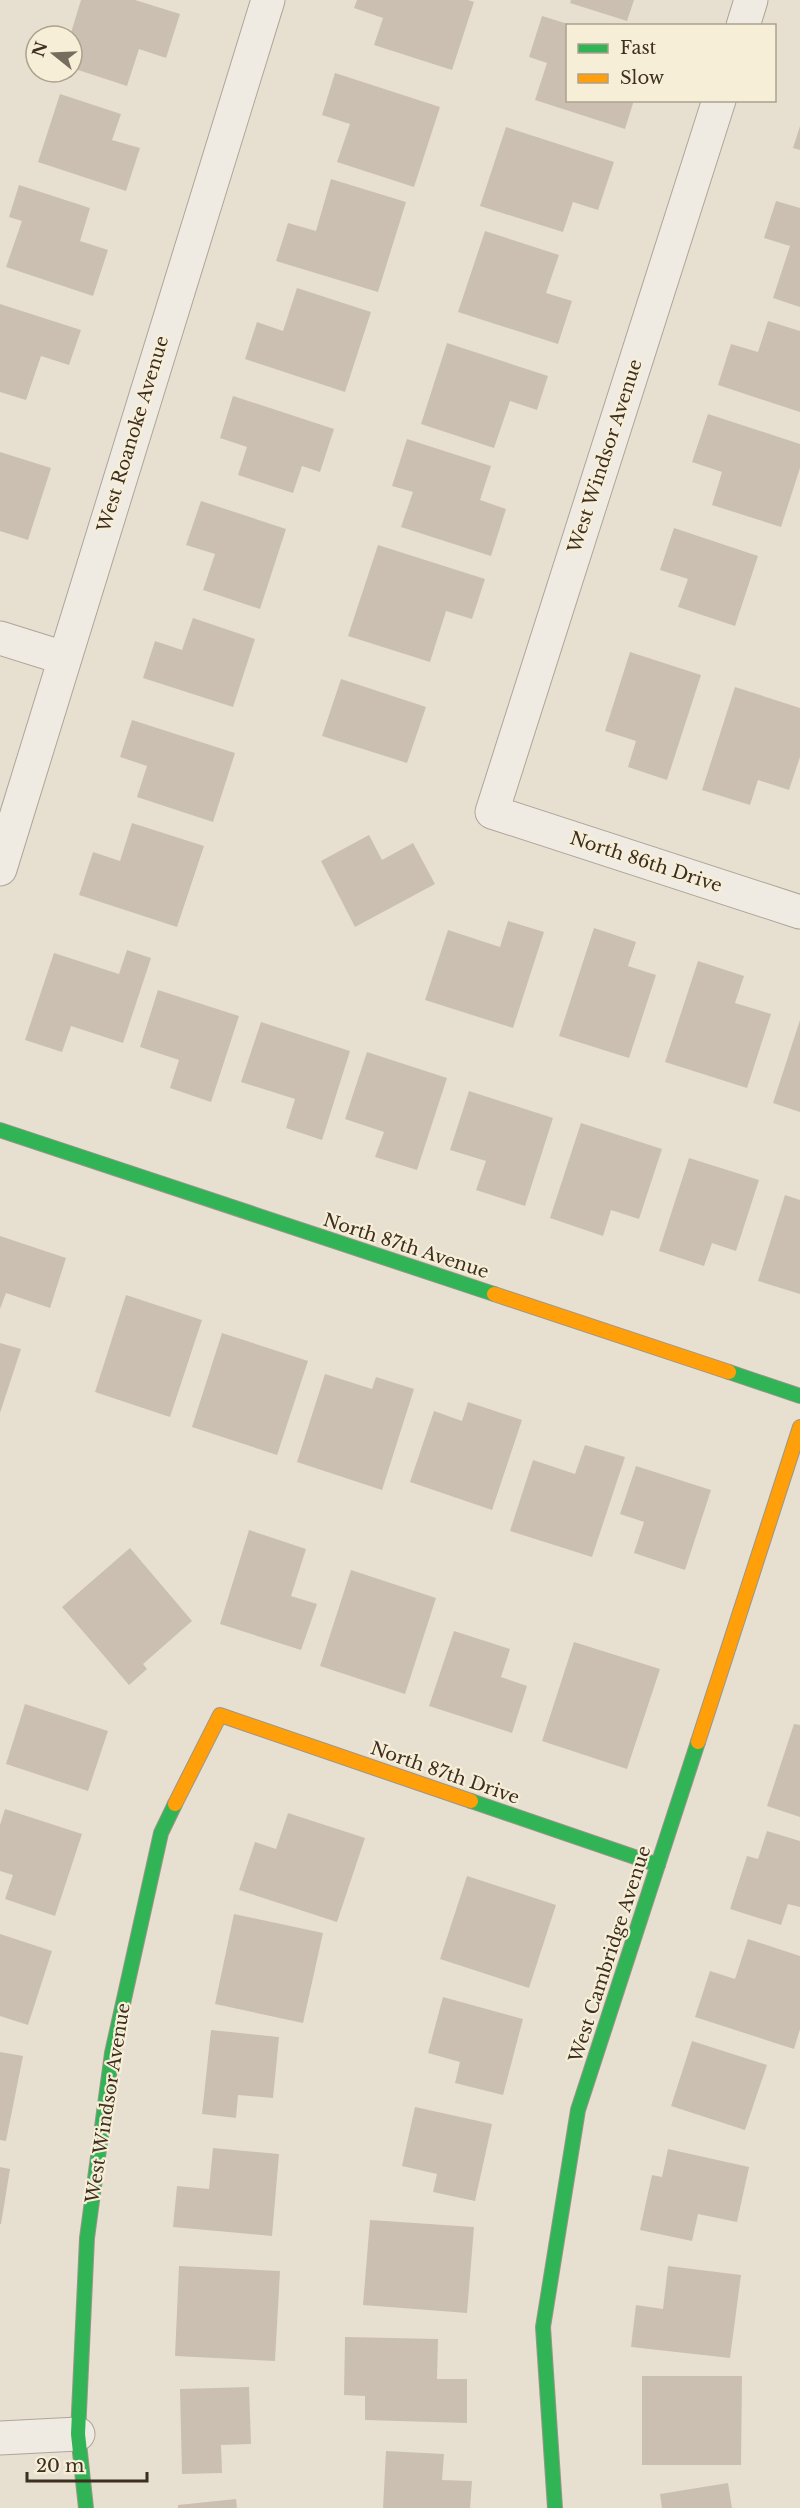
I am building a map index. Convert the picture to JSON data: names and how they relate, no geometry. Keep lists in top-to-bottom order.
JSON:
{
  "streets": {
    "street": [
      "West Roanoke Avenue",
      "West Windsor Avenue",
      "North 86th Drive",
      "North 87th Avenue",
      "North 87th Drive",
      "West Cambridge Avenue"
    ]
  },
  "crossings": [
    ["West Windsor Avenue", "North 86th Drive"],
    ["West Windsor Avenue", "North 87th Drive"],
    ["North 87th Drive", "West Cambridge Avenue"]
  ],
  "legend": ["Fast", "Slow"],
  "scale_bar": "20 m",
  "north": "left"
}
